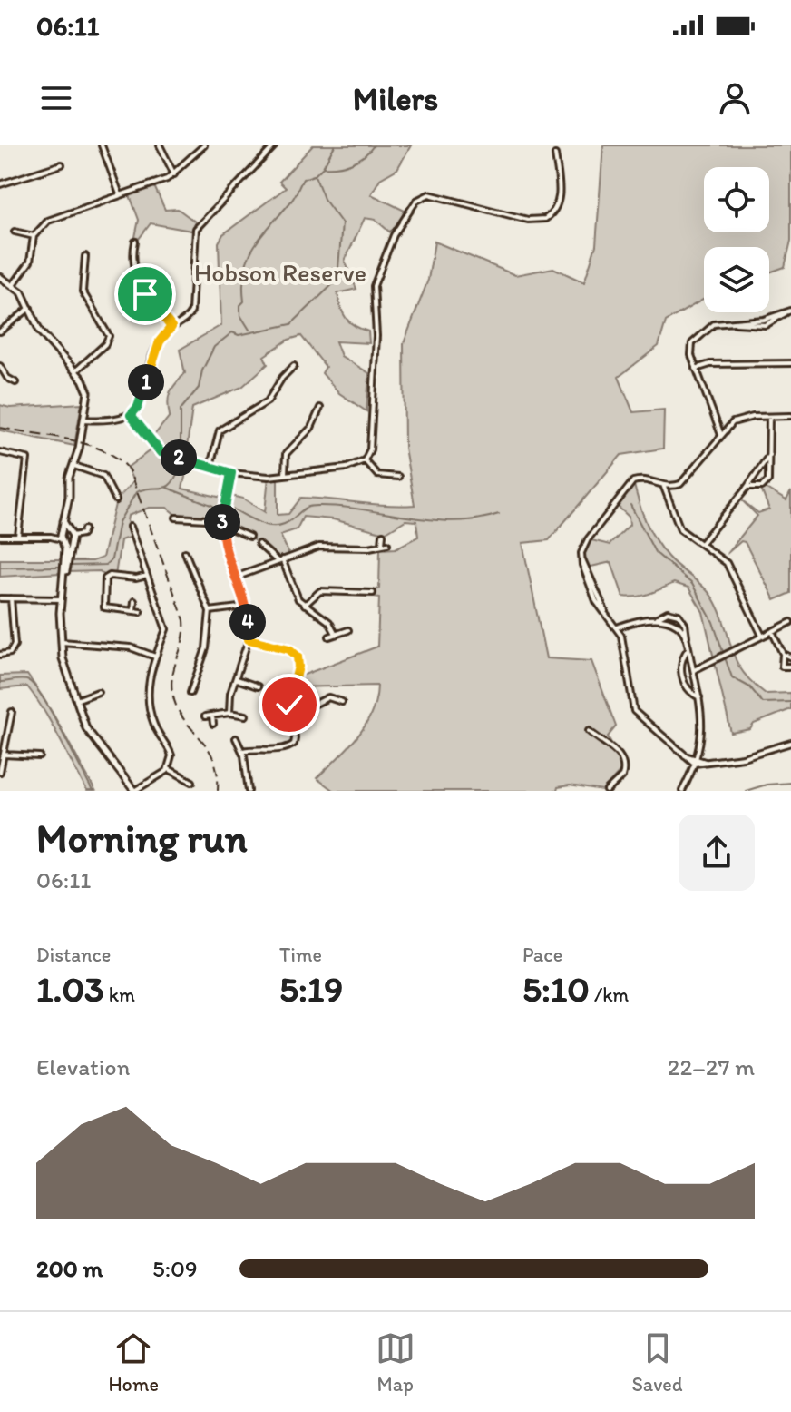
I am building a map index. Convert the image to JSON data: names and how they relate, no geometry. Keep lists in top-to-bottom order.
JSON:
{
  "parks": ["Hobson Reserve"],
  "page": {
    "status": "06:11",
    "header": "Milers",
    "pins": [
      "1",
      "2",
      "3",
      "4"
    ],
    "heading": ["Morning run", "06:11"],
    "stats": [
      ["Distance", "1.03 km"],
      ["Time", "5:19"],
      ["Pace", "5:10 /km"]
    ],
    "chart": ["Elevation", "22–27 m"],
    "list": [
      {
        "name": "200 m",
        "note": "5:09"
      }
    ],
    "tabs": ["Home", "Map", "Saved"]
  }
}
